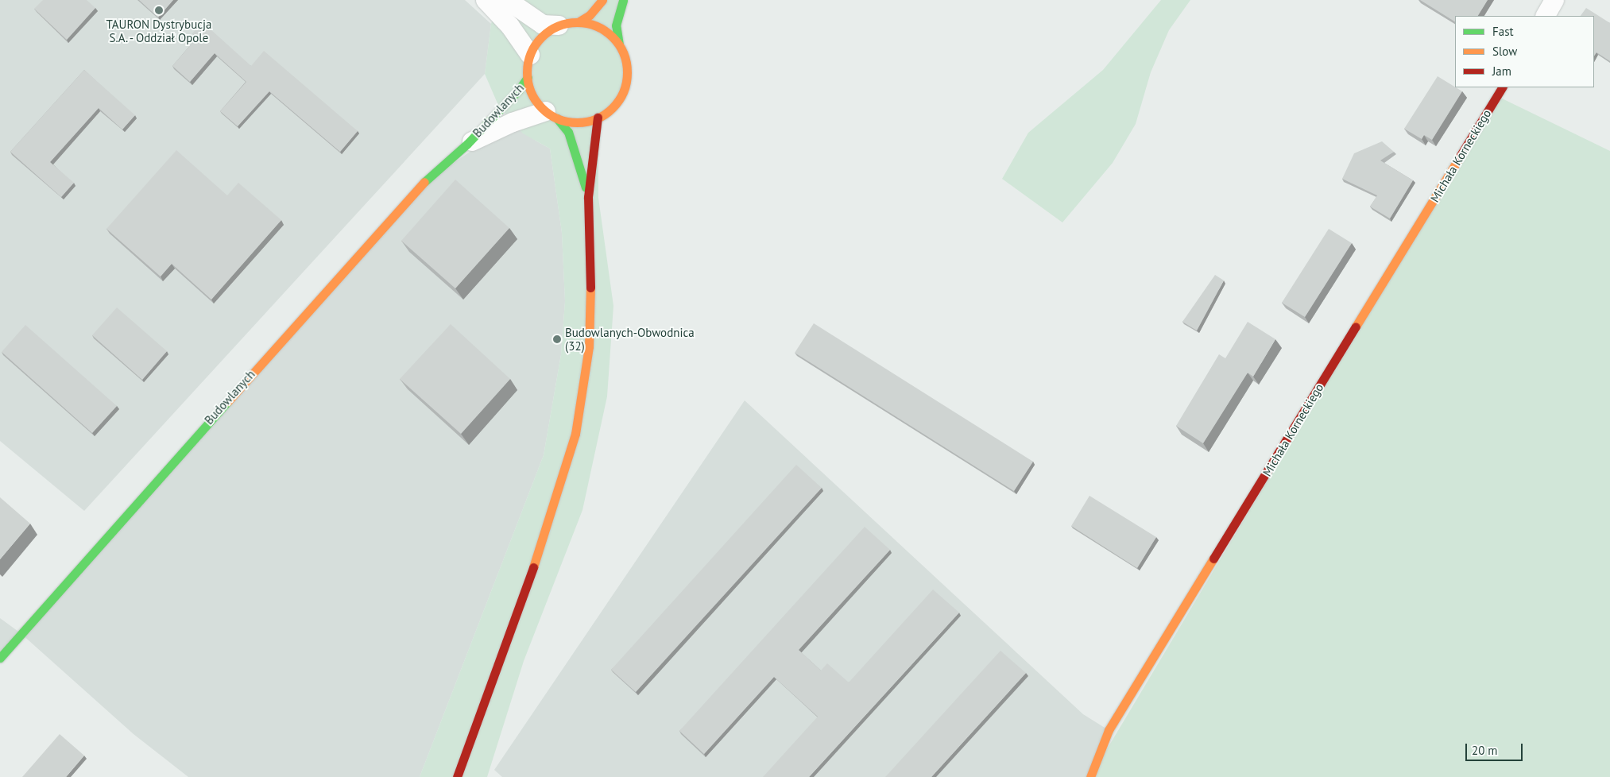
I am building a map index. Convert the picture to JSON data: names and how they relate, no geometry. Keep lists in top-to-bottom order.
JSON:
{
  "streets": {
    "street": ["Budowlanych", "Michała Korneckiego"]
  },
  "places": ["TAURON Dystrybucja S.A. - Oddział Opole", "Budowlanych-Obwodnica (32)"],
  "legend": ["Fast", "Slow", "Jam"],
  "scale_bar": "20 m"
}
